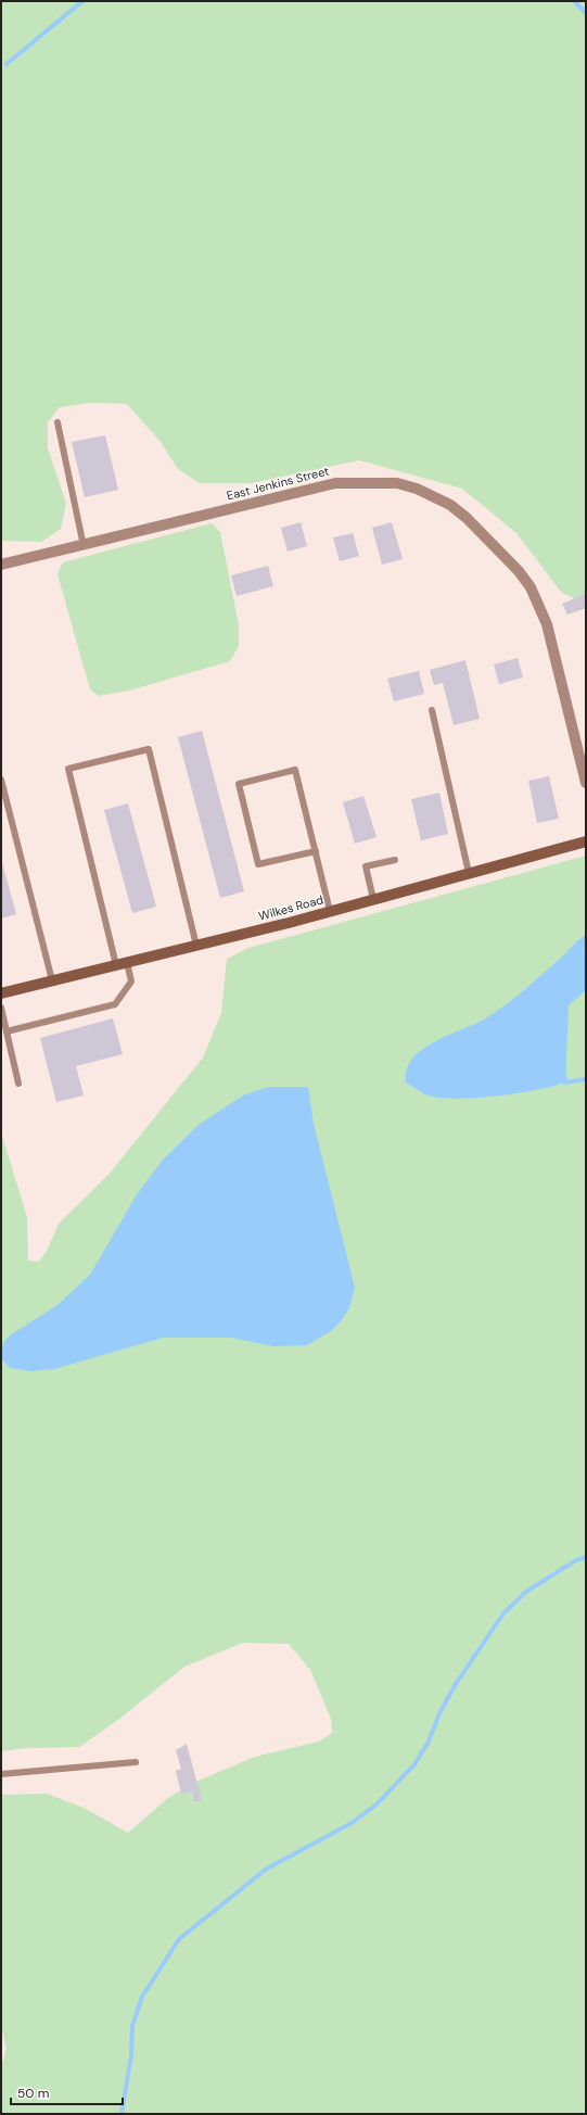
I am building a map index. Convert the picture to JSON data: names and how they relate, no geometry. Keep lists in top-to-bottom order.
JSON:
{
  "streets": {
    "street": ["East Jenkins Street", "Wilkes Road"]
  },
  "scale_bar": "50 m"
}
